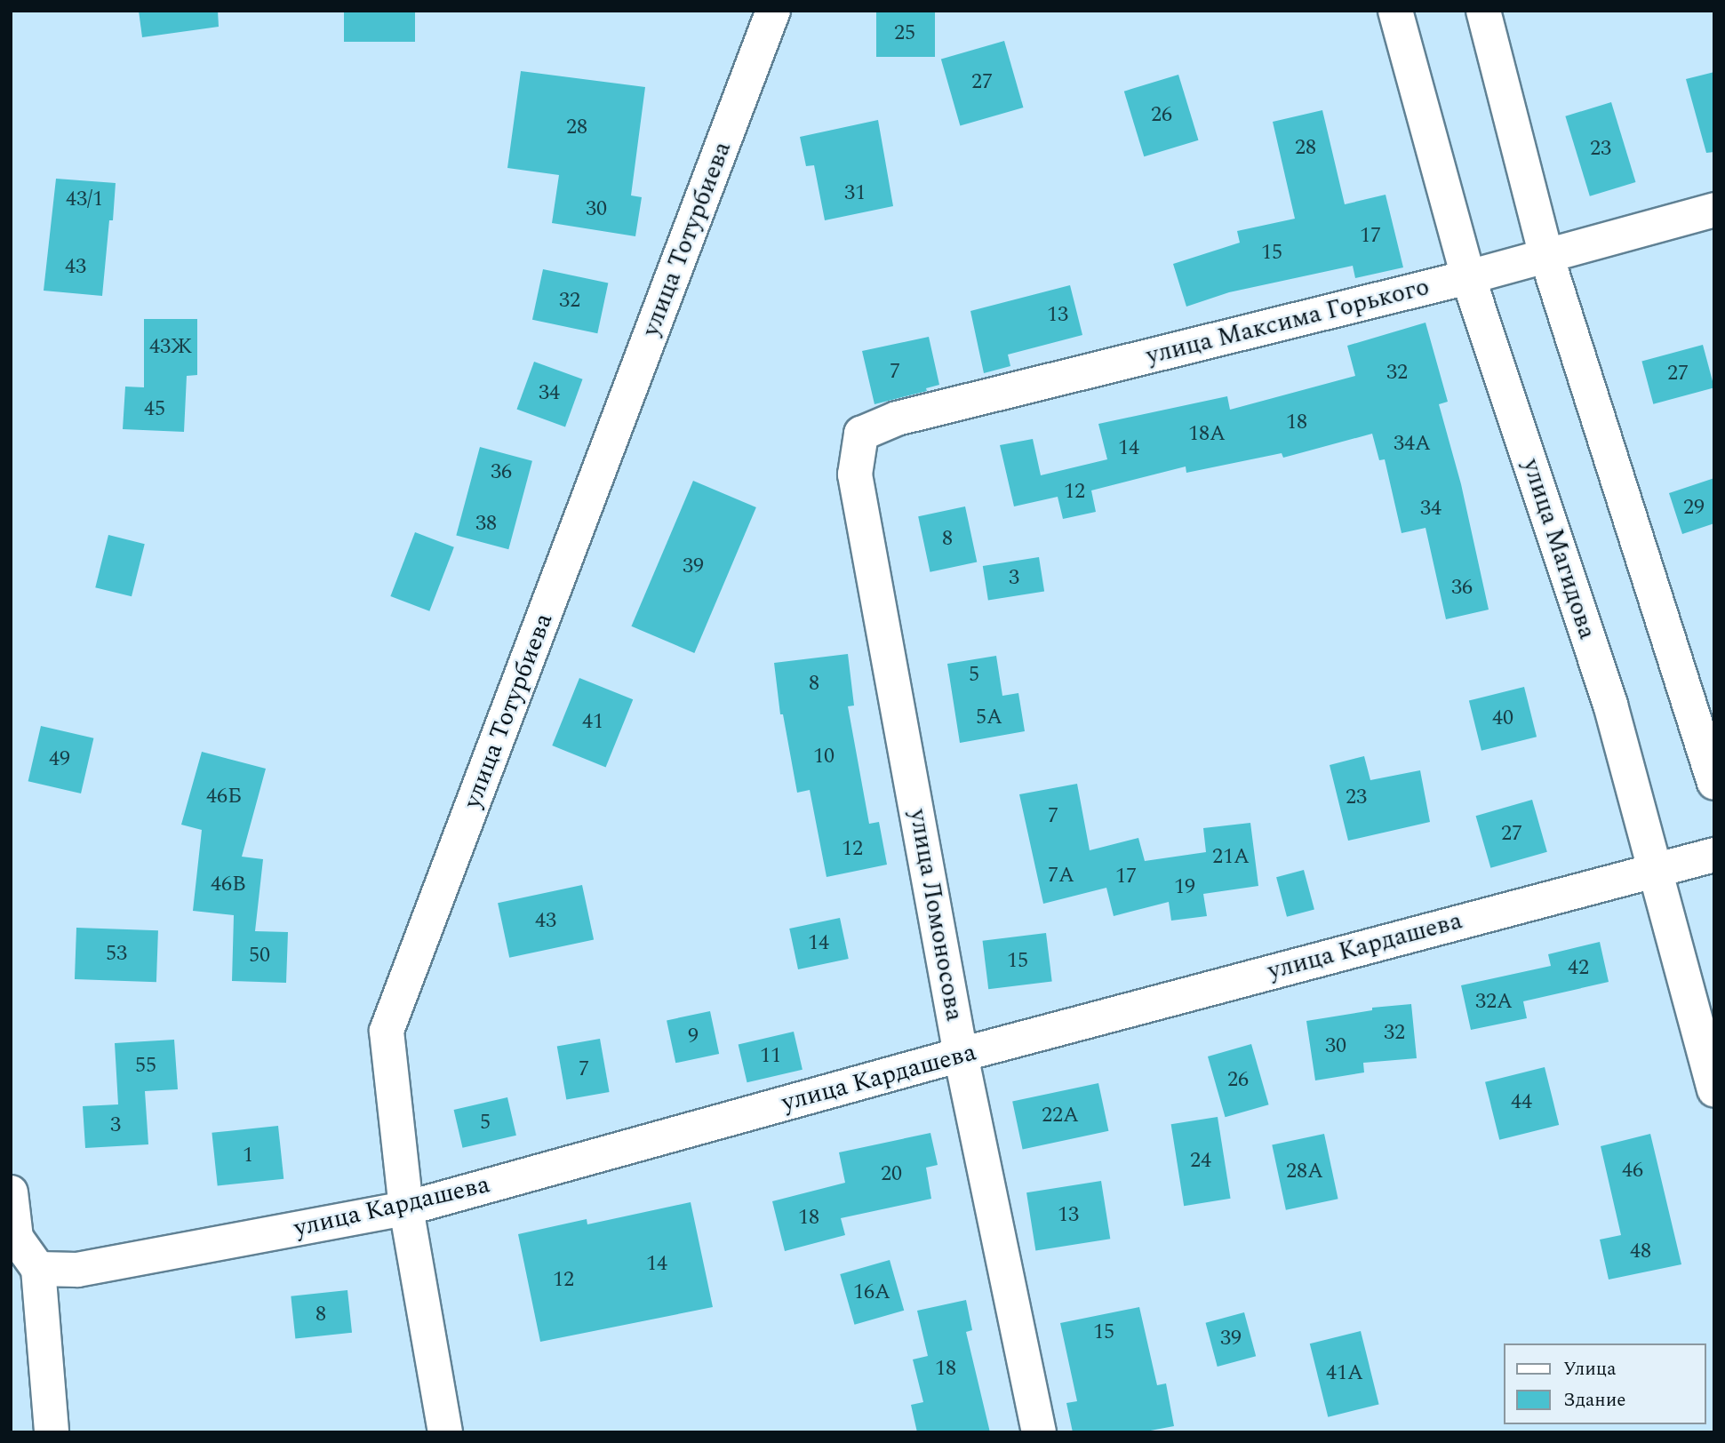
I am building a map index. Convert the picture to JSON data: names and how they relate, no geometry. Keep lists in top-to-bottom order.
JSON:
{
  "streets": {
    "street": [
      "улица Тотурбиева",
      "улица Максима Горького",
      "улица Магидова",
      "улица Ломоносова",
      "улица Кардашева"
    ]
  },
  "crossings": [
    ["улица Тотурбиева", "улица Кардашева"],
    ["улица Максима Горького", "улица Магидова"],
    ["улица Максима Горького", "улица Ломоносова"],
    ["улица Магидова", "улица Кардашева"],
    ["улица Ломоносова", "улица Кардашева"]
  ],
  "house_numbers": [
    "25",
    "27",
    "26",
    "28",
    "28",
    "23",
    "31",
    "43/1",
    "30",
    "17",
    "15",
    "43",
    "32",
    "13",
    "43Ж",
    "7",
    "32",
    "27",
    "34",
    "45",
    "18",
    "18А",
    "34А",
    "14",
    "36",
    "12",
    "29",
    "34",
    "38",
    "8",
    "39",
    "3",
    "36",
    "5",
    "8",
    "5А",
    "40",
    "41",
    "10",
    "49",
    "46Б",
    "23",
    "7",
    "27",
    "12",
    "21А",
    "7А",
    "17",
    "46В",
    "19",
    "43",
    "14",
    "53",
    "50",
    "15",
    "42",
    "32А",
    "32",
    "9",
    "30",
    "11",
    "55",
    "7",
    "26",
    "44",
    "22А",
    "5",
    "3",
    "1",
    "24",
    "46",
    "28А",
    "20",
    "13",
    "18",
    "48",
    "14",
    "12",
    "16А",
    "8",
    "15",
    "39",
    "18",
    "41А"
  ],
  "legend": ["Улица", "Здание"]
}
